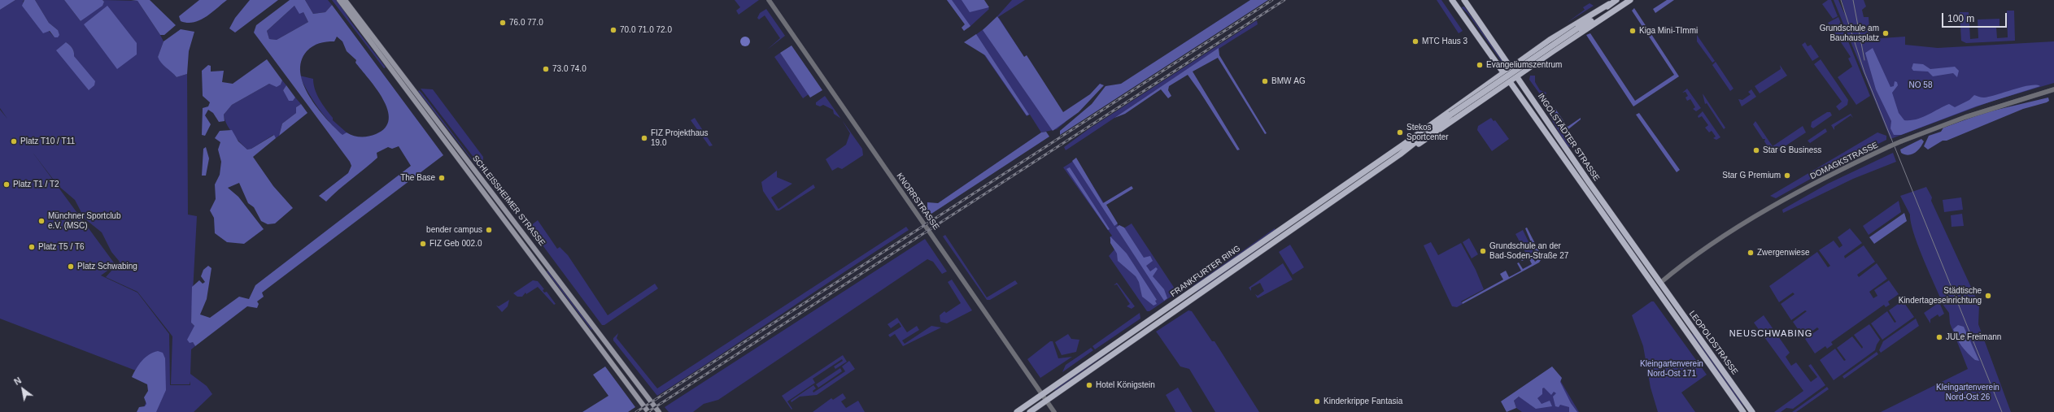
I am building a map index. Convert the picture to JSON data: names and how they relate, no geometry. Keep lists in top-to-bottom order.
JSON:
{
  "streets": {
    "main road": [
      "INGOLSTÄDTER STRASSE",
      "SCHLEISSHEIMER STRASSE",
      "FRANKFURTER RING",
      "LEOPOLDSTRASSE"
    ],
    "street": ["DOMAGKSTRASSE", "KNORRSTRASSE"]
  },
  "crossings": [
    ["INGOLSTÄDTER STRASSE", "DOMAGKSTRASSE"],
    ["INGOLSTÄDTER STRASSE", "FRANKFURTER RING"],
    ["INGOLSTÄDTER STRASSE", "LEOPOLDSTRASSE"],
    ["DOMAGKSTRASSE", "LEOPOLDSTRASSE"],
    ["KNORRSTRASSE", "FRANKFURTER RING"]
  ],
  "districts": ["NEUSCHWABING"],
  "parks": ["NO 58", "Kleingartenverein Nord-Ost 171", "Kleingartenverein Nord-Ost 26"],
  "places": [
    "76.0 77.0",
    "70.0 71.0 72.0",
    "Kiga Mini-TImmi",
    "Grundschule am Bauhausplatz",
    "MTC Haus 3",
    "Evangeliumszentrum",
    "73.0 74.0",
    "BMW AG",
    "Stekos Sportcenter",
    "FIZ Projekthaus 19.0",
    "Platz T10 / T11",
    "Star G Business",
    "Star G Premium",
    "The Base",
    "Platz T1 / T2",
    "Münchner Sportclub e.V. (MSC)",
    "bender campus",
    "FIZ Geb 002.0",
    "Platz T5 / T6",
    "Grundschule an der Bad-Soden-Straße 27",
    "Zwergenwiese",
    "Platz Schwabing",
    "Städtische Kindertageseinrichtung",
    "JULe Freimann",
    "Hotel Königstein",
    "Kinderkrippe Fantasia"
  ],
  "scale_bar": "100 m",
  "north": "top left"
}
